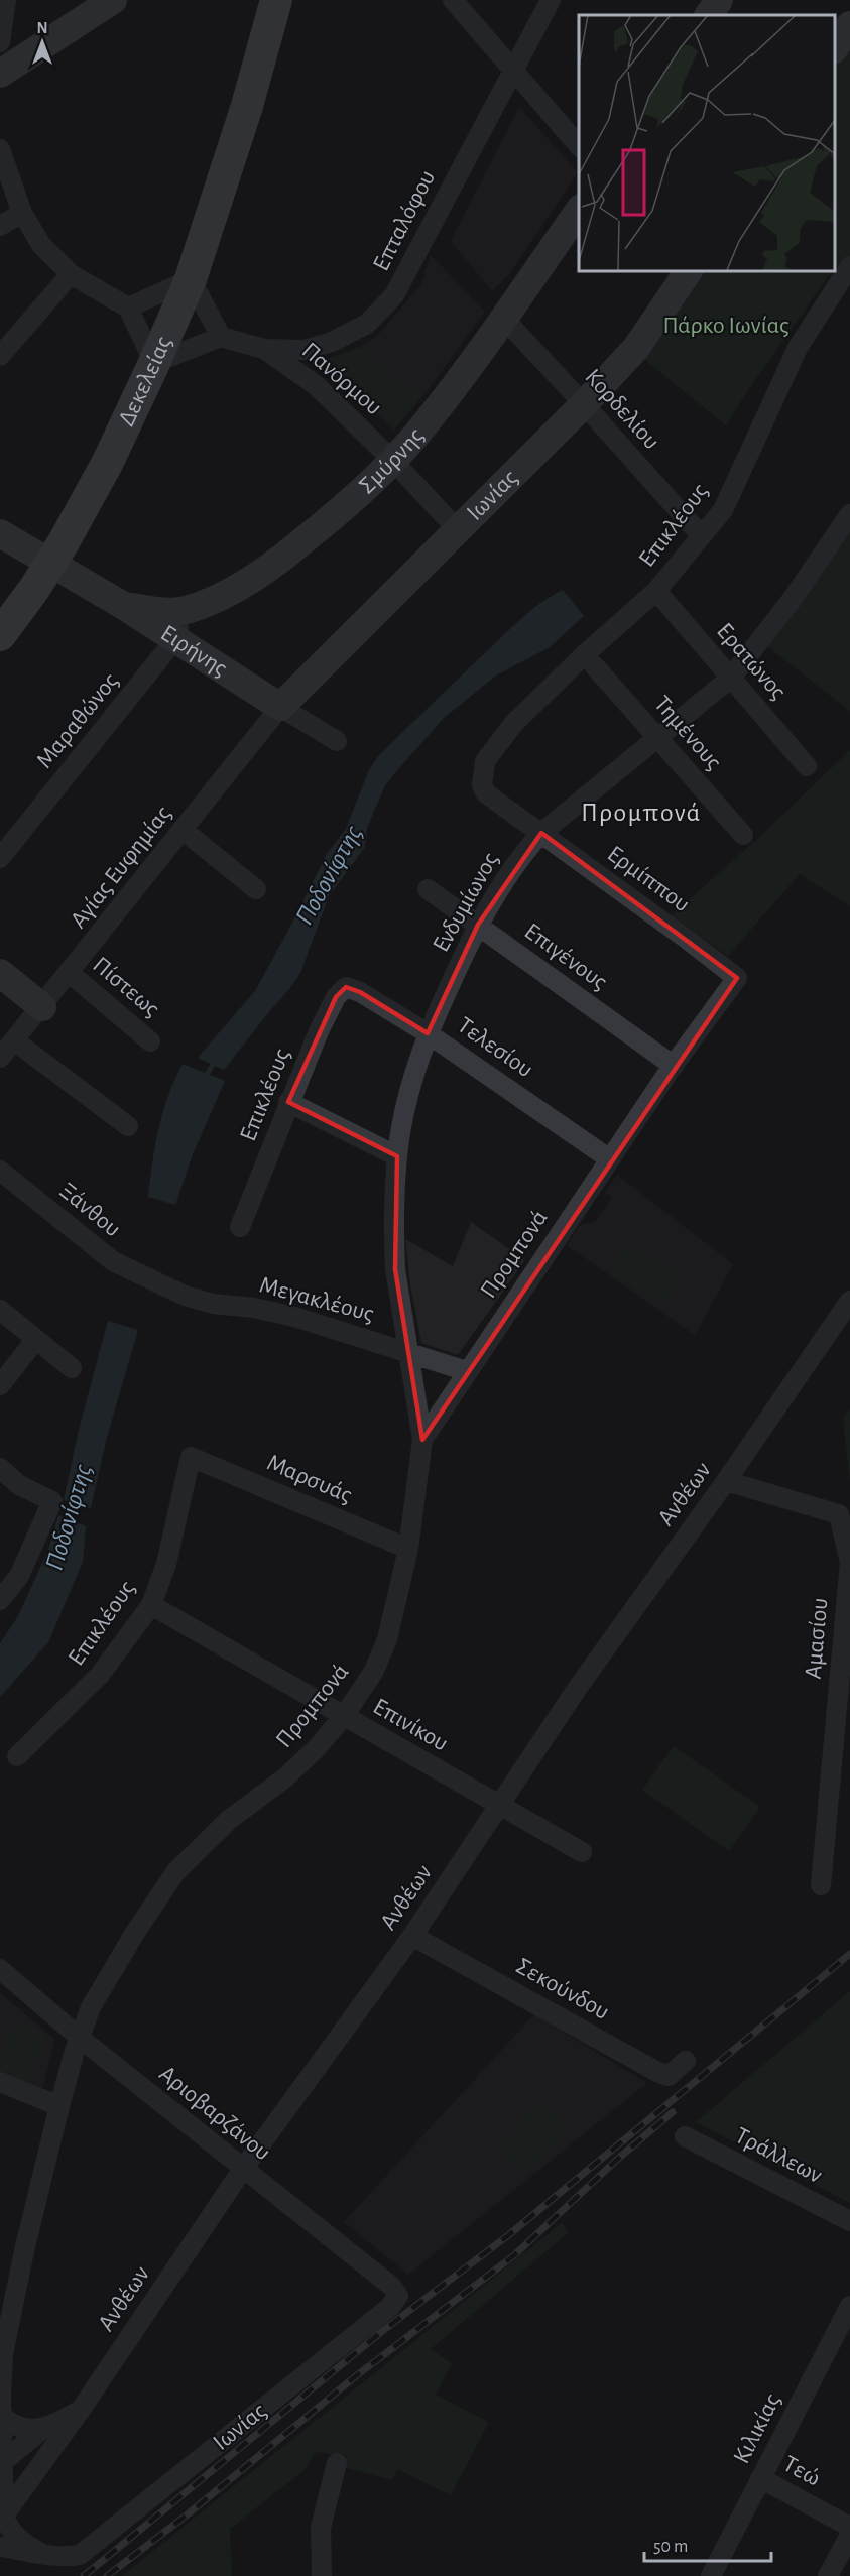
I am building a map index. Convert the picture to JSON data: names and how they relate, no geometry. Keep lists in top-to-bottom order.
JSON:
{
  "streets": {
    "main road": ["Δεκελείας"],
    "street": [
      "Επταλόφου",
      "Πανόρμου",
      "Κορδελίου",
      "Σμύρνης",
      "Ιωνίας",
      "Επικλέους",
      "Ειρήνης",
      "Ερατώνος",
      "Μαραθώνος",
      "Τημένους",
      "Αγίας Ευφημίας",
      "Ερμίππου",
      "Ενδυμίωνος",
      "Επιγένους",
      "Πίστεως",
      "Τελεσίου",
      "Ξάνθου",
      "Προμπονά",
      "Μεγακλέους",
      "Μαρσυάς",
      "Ανθέων",
      "Αμασίου",
      "Επινίκου",
      "Σεκούνδου",
      "Αριοβαρζάνου",
      "Τράλλεων",
      "Κιλικίας",
      "Τεώ"
    ]
  },
  "crossings": [
    ["Επταλόφου", "Πανόρμου"],
    ["Πανόρμου", "Σμύρνης"],
    ["Πανόρμου", "Ιωνίας"],
    ["Δεκελείας", "Ειρήνης"],
    ["Κορδελίου", "Σμύρνης"],
    ["Κορδελίου", "Ιωνίας"],
    ["Κορδελίου", "Επικλέους"],
    ["Σμύρνης", "Ειρήνης"],
    ["Σμύρνης", "Μαραθώνος"],
    ["Ιωνίας", "Ειρήνης"],
    ["Ιωνίας", "Αγίας Ευφημίας"],
    ["Ιωνίας", "Αριοβαρζάνου"],
    ["Επικλέους", "Ερατώνος"],
    ["Επικλέους", "Ερμίππου"],
    ["Επικλέους", "Τελεσίου"],
    ["Επικλέους", "Μαρσυάς"],
    ["Επικλέους", "Επινίκου"],
    ["Ειρήνης", "Μαραθώνος"],
    ["Ειρήνης", "Αγίας Ευφημίας"],
    ["Ερατώνος", "Ενδυμίωνος"],
    ["Τημένους", "Ενδυμίωνος"],
    ["Αγίας Ευφημίας", "Πίστεως"],
    ["Ερμίππου", "Ενδυμίωνος"],
    ["Ερμίππου", "Προμπονά"],
    ["Ενδυμίωνος", "Επιγένους"],
    ["Ενδυμίωνος", "Τελεσίου"],
    ["Ενδυμίωνος", "Προμπονά"],
    ["Ενδυμίωνος", "Μεγακλέους"],
    ["Επιγένους", "Προμπονά"],
    ["Τελεσίου", "Προμπονά"],
    ["Ξάνθου", "Μεγακλέους"],
    ["Προμπονά", "Μεγακλέους"],
    ["Προμπονά", "Μαρσυάς"],
    ["Προμπονά", "Ανθέων"],
    ["Προμπονά", "Επινίκου"],
    ["Προμπονά", "Αριοβαρζάνου"],
    ["Ανθέων", "Αμασίου"],
    ["Ανθέων", "Επινίκου"],
    ["Ανθέων", "Σεκούνδου"],
    ["Ανθέων", "Αριοβαρζάνου"],
    ["Κιλικίας", "Τεώ"]
  ],
  "districts": ["Προμπονά"],
  "water": ["Ποδονίφτης"],
  "parks": ["Πάρκο Ιωνίας"],
  "scale_bar": "50 m",
  "north": "top"
}
